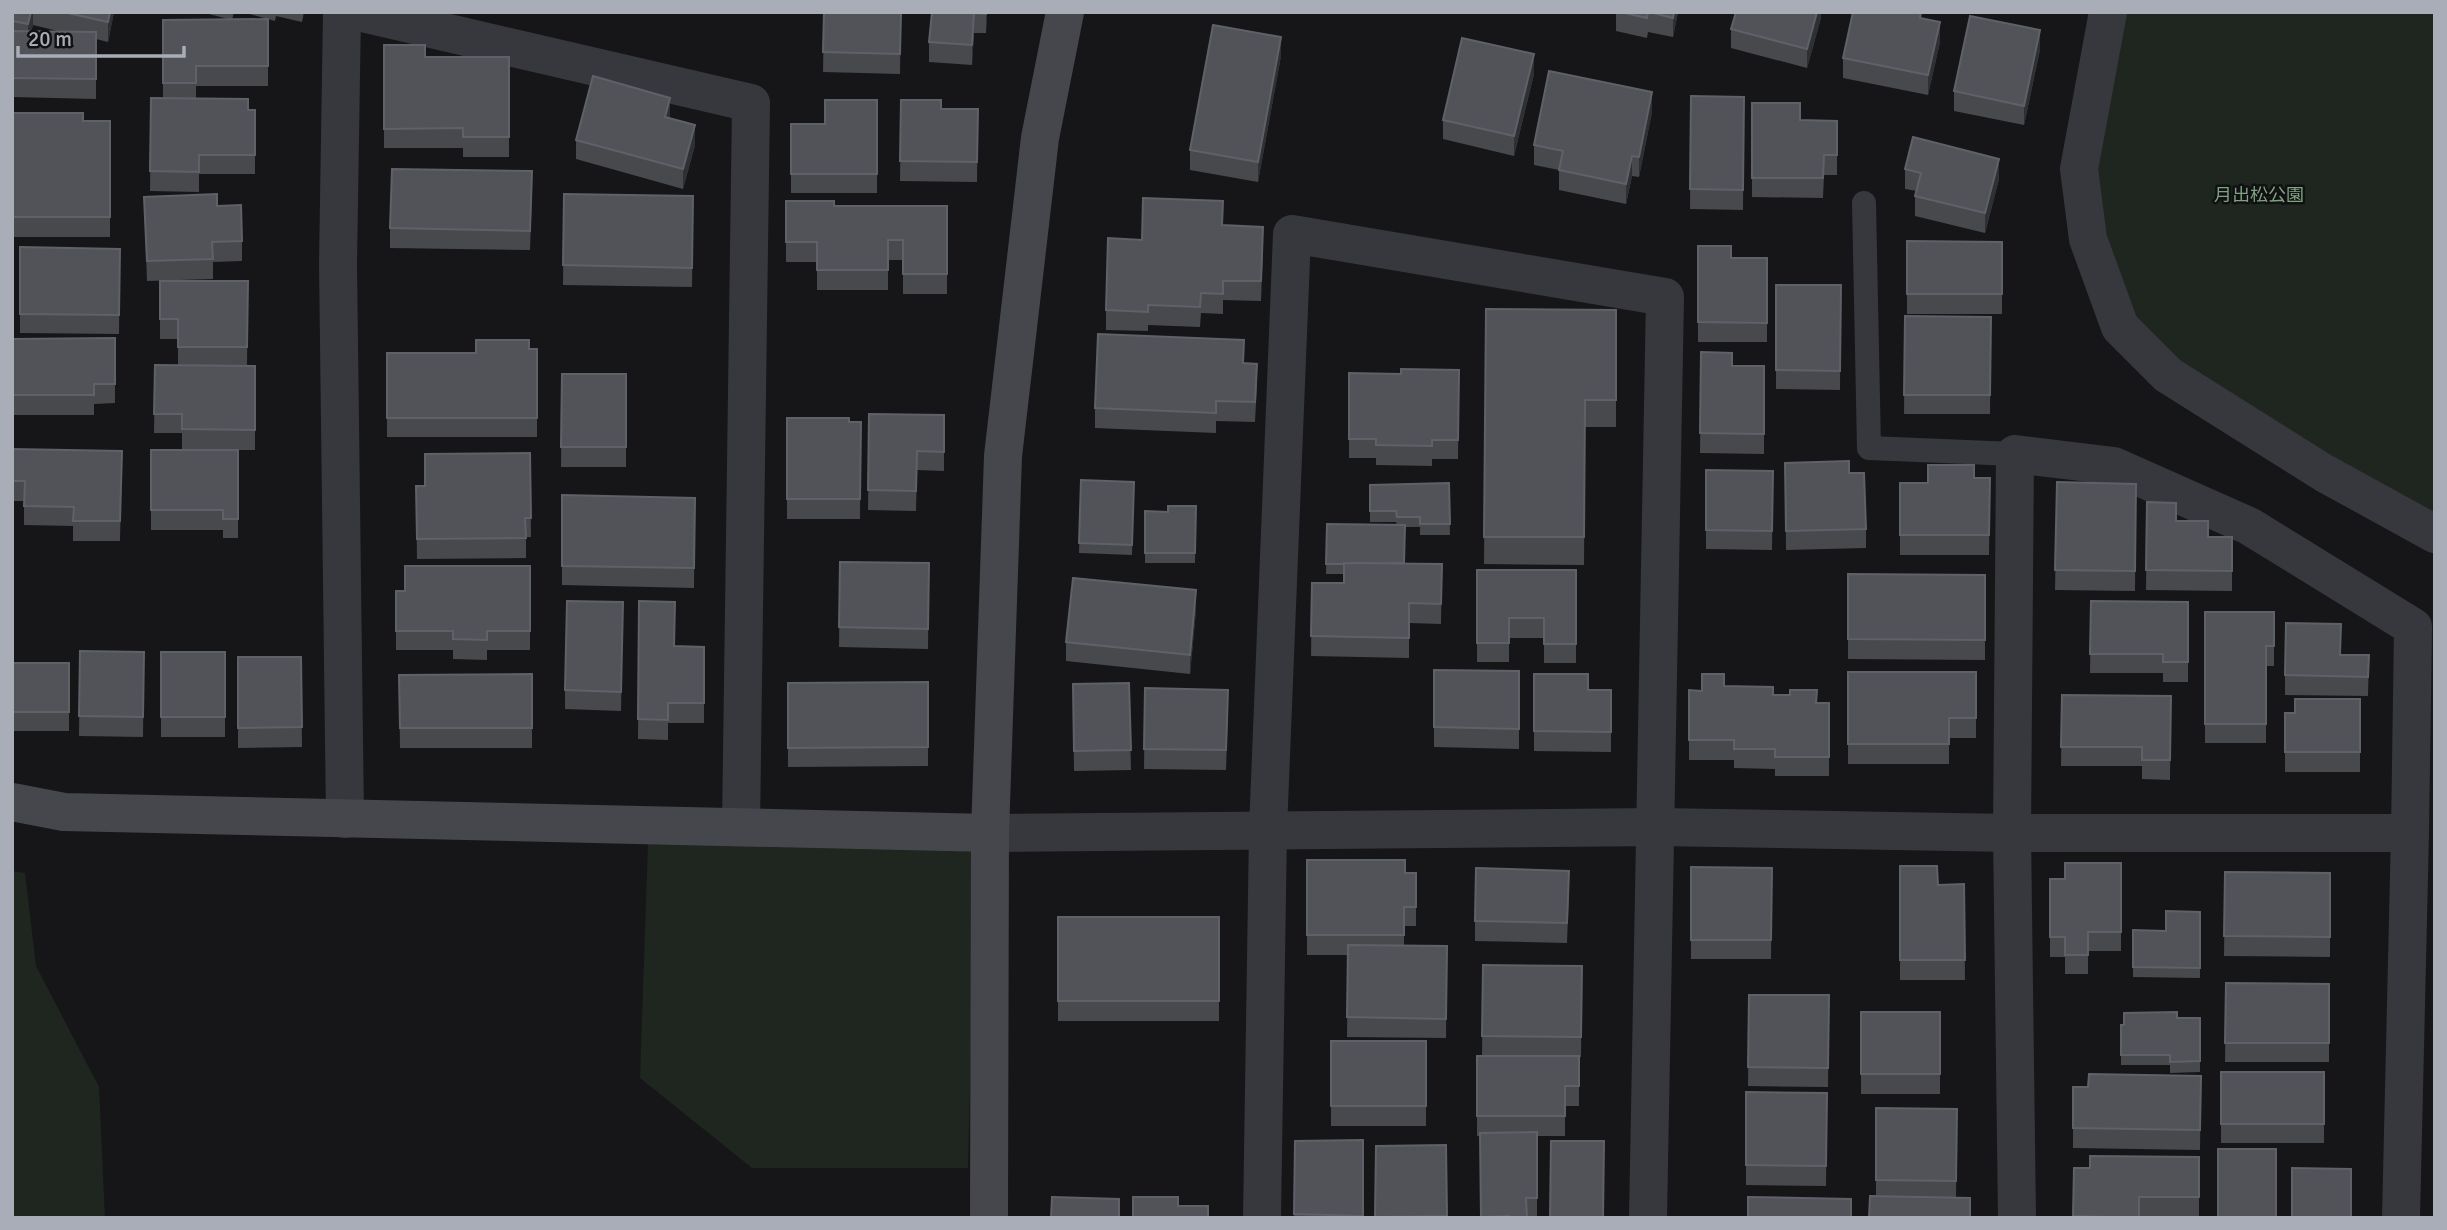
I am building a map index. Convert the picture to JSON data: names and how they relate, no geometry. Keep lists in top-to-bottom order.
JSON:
{
  "parks": ["月出松公園"],
  "scale_bar": "20 m"
}
